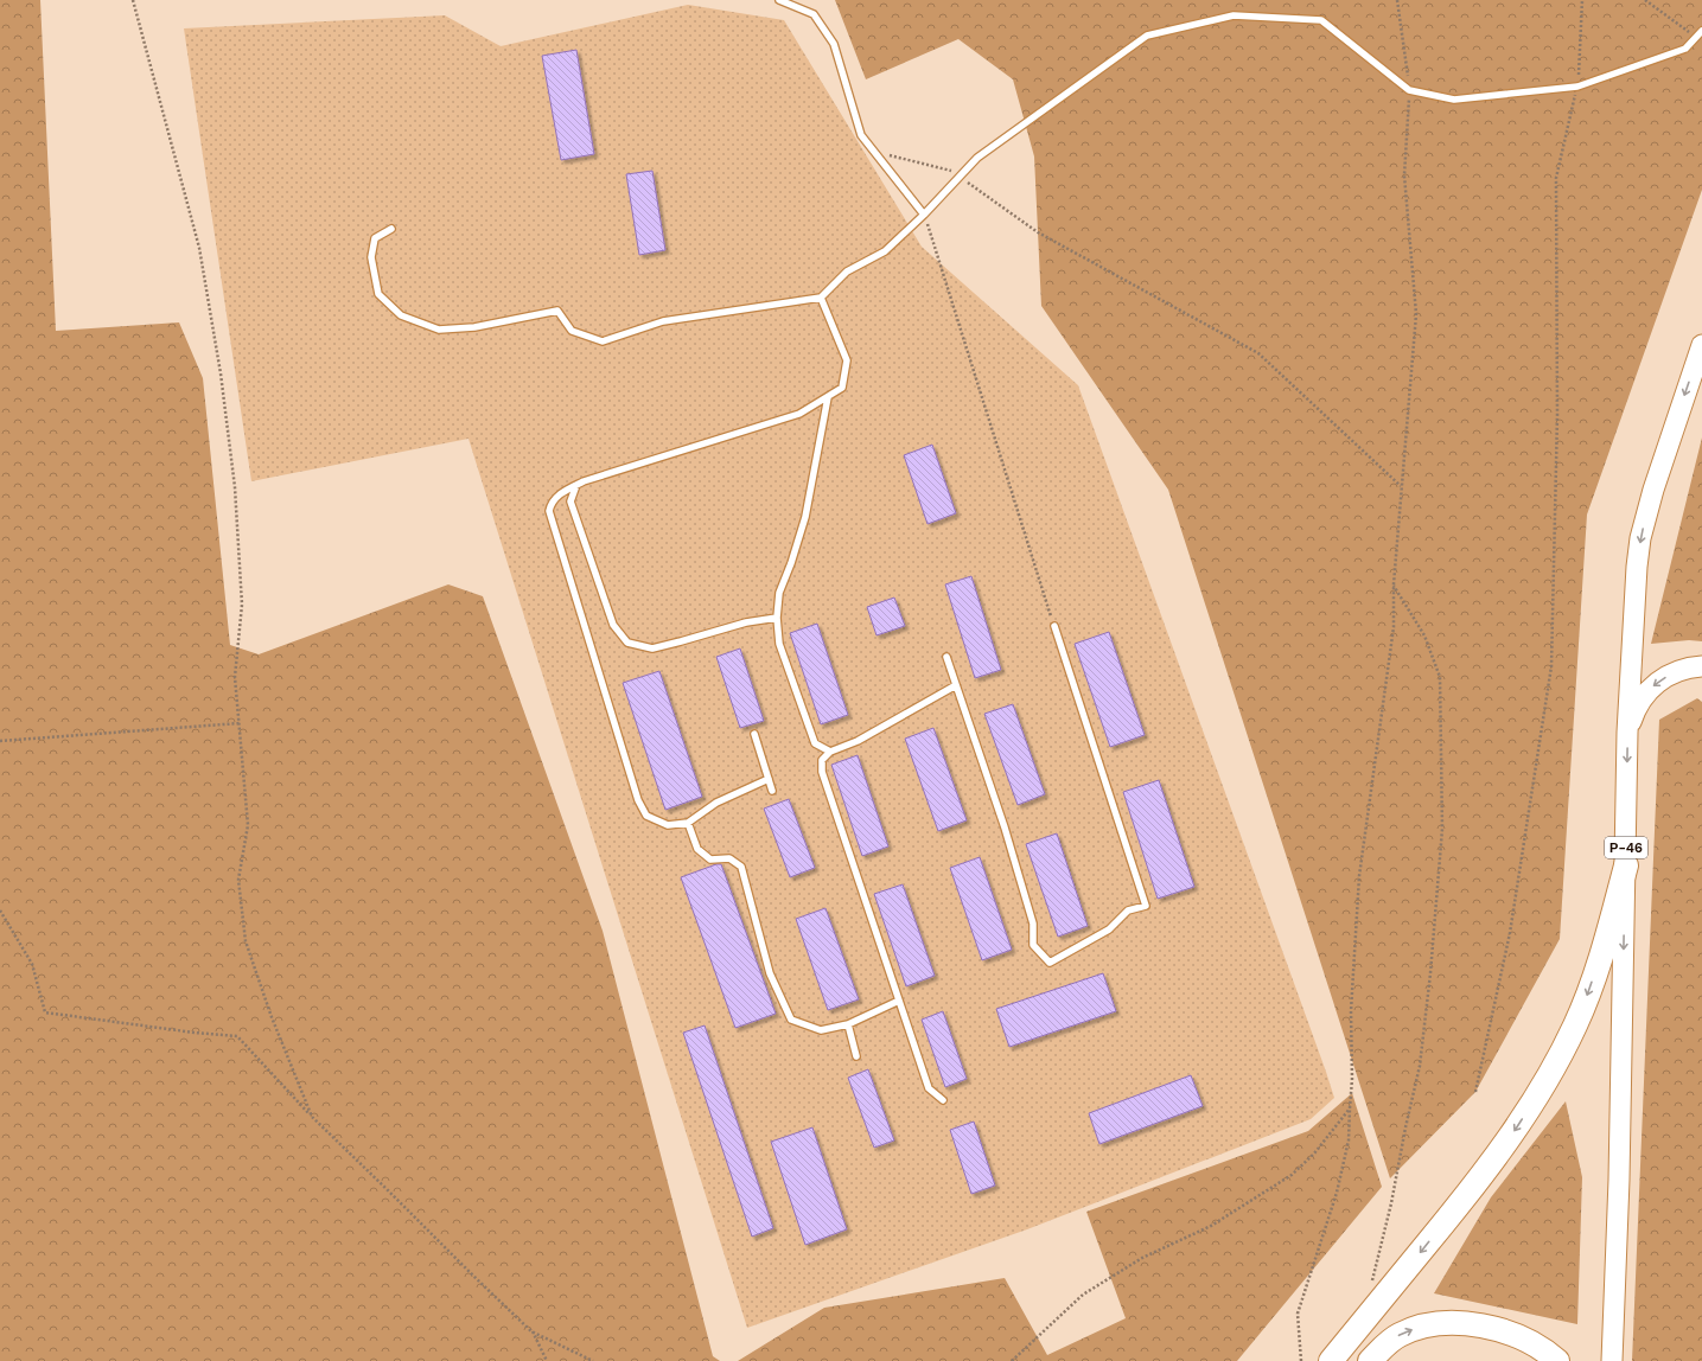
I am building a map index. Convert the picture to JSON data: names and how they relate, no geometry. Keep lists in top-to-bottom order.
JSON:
{
  "streets": {
    "main road": ["Р-46"]
  }
}
